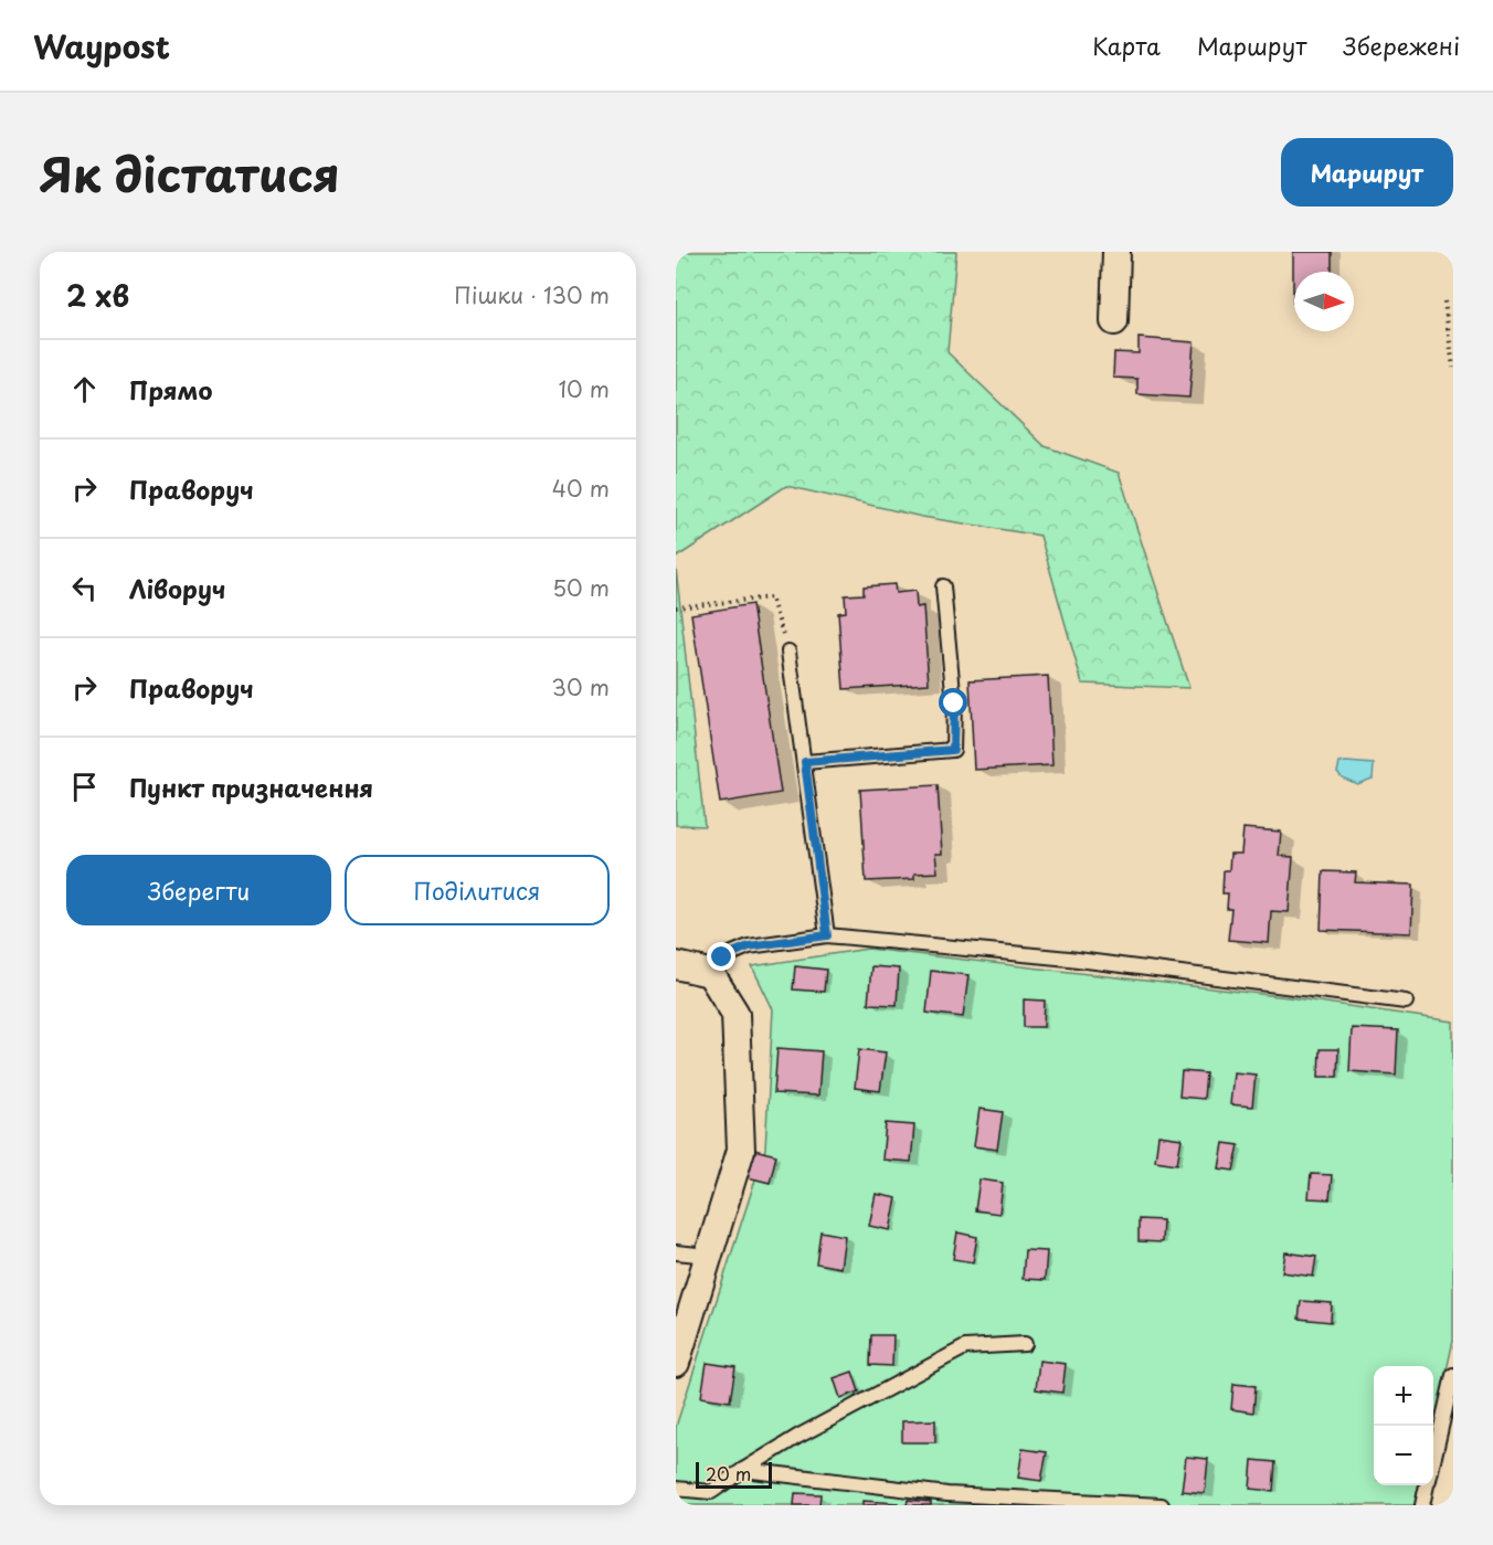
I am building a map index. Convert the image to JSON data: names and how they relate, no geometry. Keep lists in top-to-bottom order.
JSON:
{
  "scale_bar": "20 m",
  "north": "right",
  "page": {
    "header": "Waypost",
    "nav": ["Карта", "Маршрут", "Збережені"],
    "title": "Як дістатися",
    "buttons": [
      "Маршрут",
      ["Зберегти", "Поділитися"]
    ],
    "heading": ["2 хв", "Пішки · 130 m"],
    "list": [
      ["Прямо", "10 m"],
      ["Праворуч", "40 m"],
      ["Ліворуч", "50 m"],
      ["Праворуч", "30 m"],
      "Пункт призначення"
    ],
    "map_buttons": ["+", "−"],
    "scale": "20 m"
  }
}
